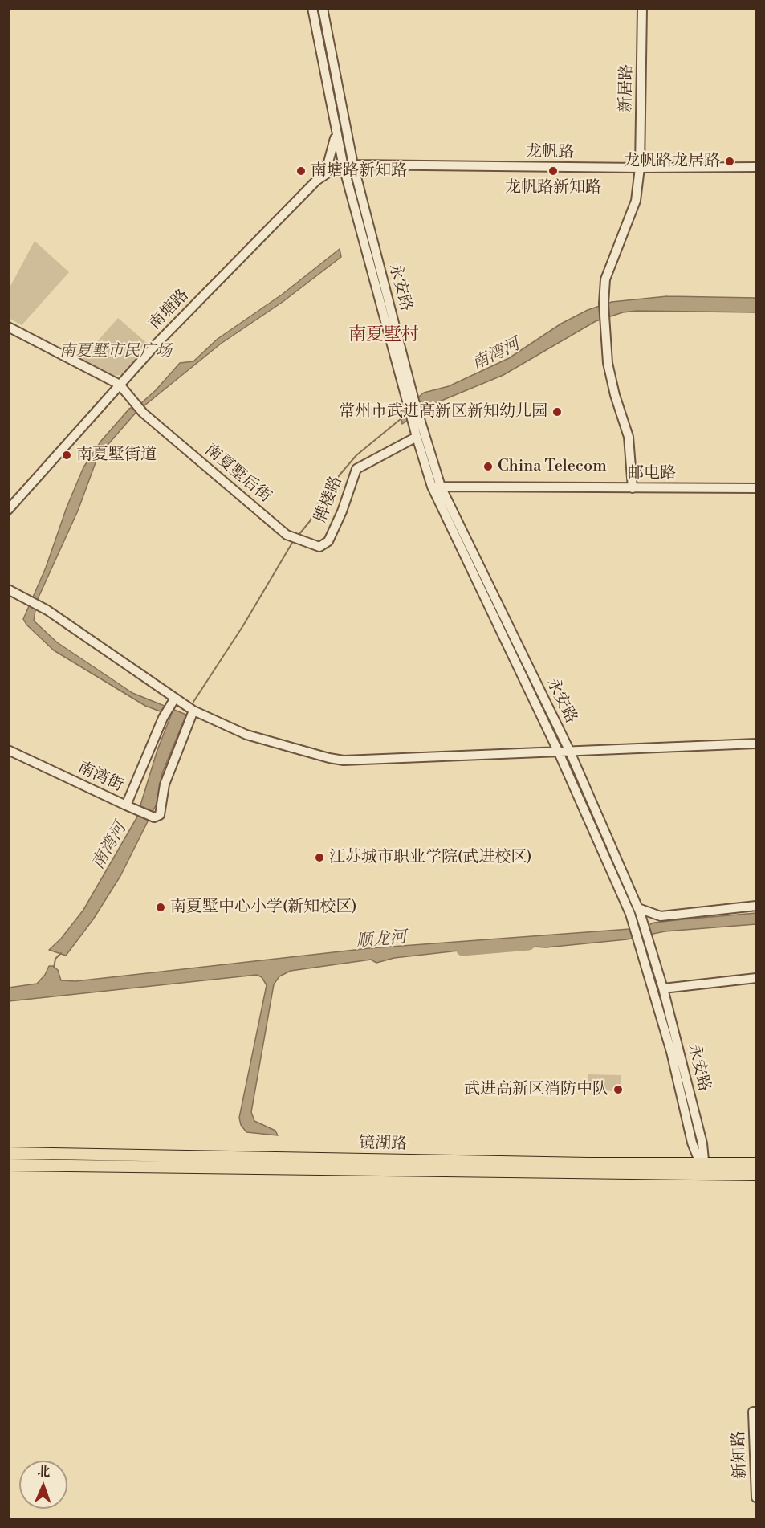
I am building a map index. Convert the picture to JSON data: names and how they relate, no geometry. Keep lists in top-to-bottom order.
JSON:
{
  "streets": {
    "main road": ["镜湖路"],
    "street": [
      "新居路",
      "龙帆路",
      "永安路",
      "南塘路",
      "南夏墅后街",
      "邮电路",
      "牌楼路",
      "南湾街",
      "新知路"
    ]
  },
  "crossings": [
    ["新居路", "龙帆路"],
    ["新居路", "邮电路"],
    ["龙帆路", "永安路"],
    ["龙帆路", "南塘路"],
    ["永安路", "南塘路"],
    ["永安路", "邮电路"],
    ["永安路", "牌楼路"],
    ["永安路", "镜湖路"],
    ["南塘路", "南夏墅后街"],
    ["南夏墅后街", "牌楼路"]
  ],
  "districts": ["南夏墅村"],
  "water": ["南湾河", "顺龙河"],
  "parks": ["南夏墅市民广场"],
  "places": [
    "龙帆路龙居路",
    "南塘路新知路",
    "龙帆路新知路",
    "常州市武进高新区新知幼儿园",
    "南夏墅街道",
    "China Telecom",
    "江苏城市职业学院(武进校区)",
    "南夏墅中心小学(新知校区)",
    "武进高新区消防中队"
  ],
  "north": "top"
}
